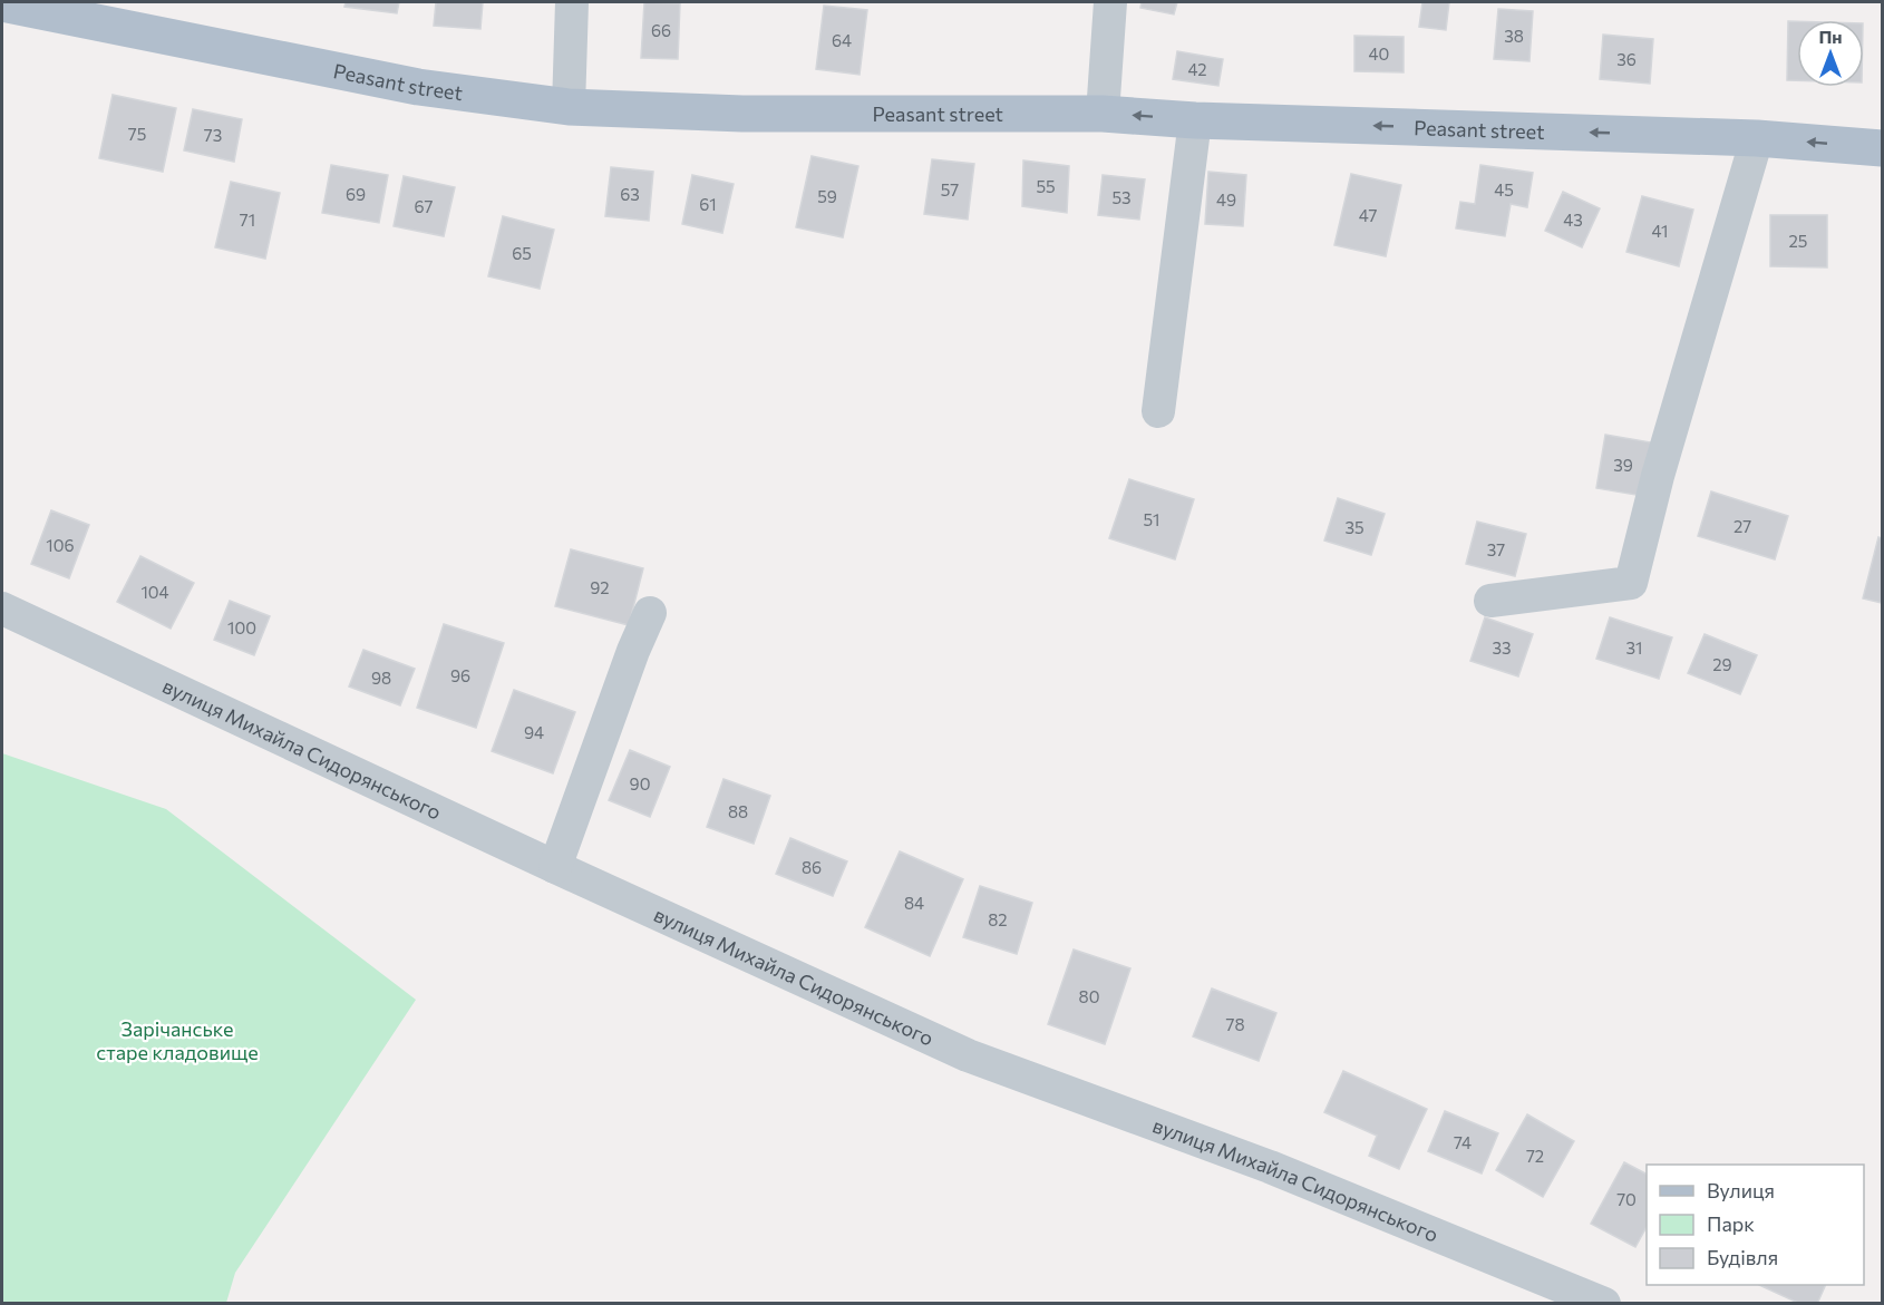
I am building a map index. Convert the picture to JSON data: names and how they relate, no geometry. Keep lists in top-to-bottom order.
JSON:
{
  "streets": {
    "main road": ["Peasant street"],
    "street": ["вулиця Михайла Сидорянського"]
  },
  "one_way": ["Peasant street"],
  "parks": ["Зарічанське старе кладовище"],
  "house_numbers": [
    "66",
    "38",
    "64",
    "40",
    "36",
    "42",
    "75",
    "73",
    "55",
    "57",
    "45",
    "69",
    "63",
    "59",
    "53",
    "49",
    "61",
    "67",
    "47",
    "71",
    "43",
    "41",
    "25",
    "65",
    "39",
    "51",
    "27",
    "35",
    "106",
    "37",
    "92",
    "104",
    "100",
    "33",
    "31",
    "29",
    "96",
    "98",
    "94",
    "90",
    "88",
    "86",
    "84",
    "82",
    "80",
    "78",
    "74",
    "72",
    "70"
  ],
  "legend": ["Вулиця", "Парк", "Будівля"],
  "north": "top"
}
